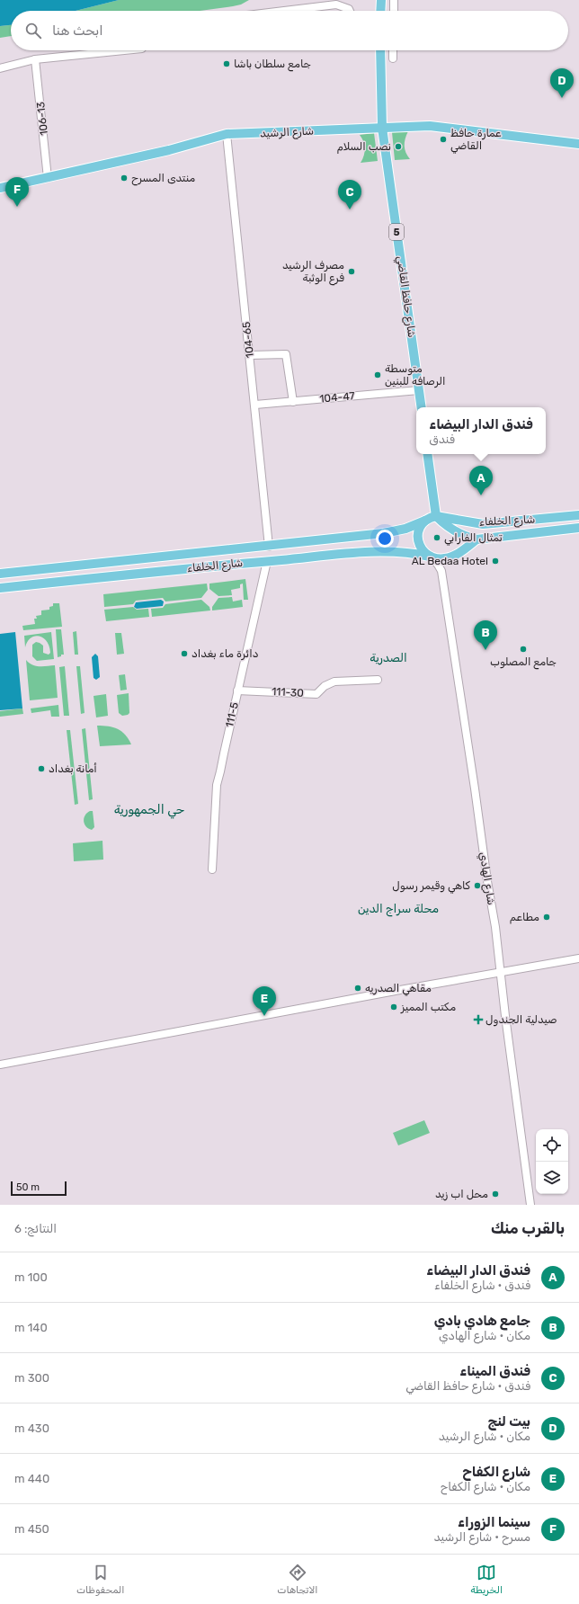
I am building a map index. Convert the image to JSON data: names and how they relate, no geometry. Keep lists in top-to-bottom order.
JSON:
{
  "streets": {
    "main road": [
      "شارع الرشيد",
      "5",
      "شارع حافظ القاضي",
      "شارع الخلفاء"
    ],
    "street": [
      "106-13",
      "104-65",
      "104-47",
      "111-30",
      "111-5",
      "شارع الهادي"
    ]
  },
  "crossings": [
    ["106-13", "شارع الرشيد"],
    ["شارع الرشيد", "شارع حافظ القاضي"],
    ["شارع الرشيد", "104-65"],
    ["شارع حافظ القاضي", "104-47"],
    ["104-65", "104-47"],
    ["104-65", "شارع الخلفاء"],
    ["شارع الخلفاء", "111-5"],
    ["شارع الخلفاء", "شارع الهادي"],
    ["111-30", "111-5"]
  ],
  "districts": ["الصدرية", "حي الجمهورية", "محلة سراج الدين"],
  "places": {
    "other": [
      "جامع سلطان باشا",
      "عمارة حافظ القاضي",
      "نصب السلام",
      "منتدى المسرح",
      "مصرف الرشيد فرع الوثبة",
      "متوسطة الرصافه للبنين",
      "تمثال الفارابي",
      "AL Bedaa Hotel",
      "جامع المصلوب",
      "دائرة ماء بغداد",
      "أمانة بغداد",
      "كاهي وقيمر رسول",
      "مطاعم",
      "مقاهي الصدريه",
      "مكتب المميز",
      "محل اب زيد"
    ],
    "health": ["صيدلية الجندول"]
  },
  "scale_bar": "50 m",
  "page": {
    "search": "ابحث هنا",
    "pins": [
      "D",
      "F",
      "C",
      "A",
      "B",
      "E"
    ],
    "popup": ["فندق الدار البيضاء", "فندق"],
    "scale": "50 m",
    "heading": ["بالقرب منك", "النتائج: 6"],
    "list": [
      {
        "mark": "A",
        "name": "فندق الدار البيضاء",
        "note": "فندق · شارع الخلفاء",
        "value": "100 m"
      },
      {
        "mark": "B",
        "name": "جامع هادي بادي",
        "note": "مكان · شارع الهادي",
        "value": "140 m"
      },
      {
        "mark": "C",
        "name": "فندق الميناء",
        "note": "فندق · شارع حافظ القاضي",
        "value": "300 m"
      },
      {
        "mark": "D",
        "name": "بيت لنج",
        "note": "مكان · شارع الرشيد",
        "value": "430 m"
      },
      {
        "mark": "E",
        "name": "شارع الكفاح",
        "note": "مكان · شارع الكفاح",
        "value": "440 m"
      },
      {
        "mark": "F",
        "name": "سينما الزوراء",
        "note": "مسرح · شارع الرشيد",
        "value": "450 m"
      }
    ],
    "nav": ["الخريطة", "الاتجاهات", "المحفوظات"]
  }
}
